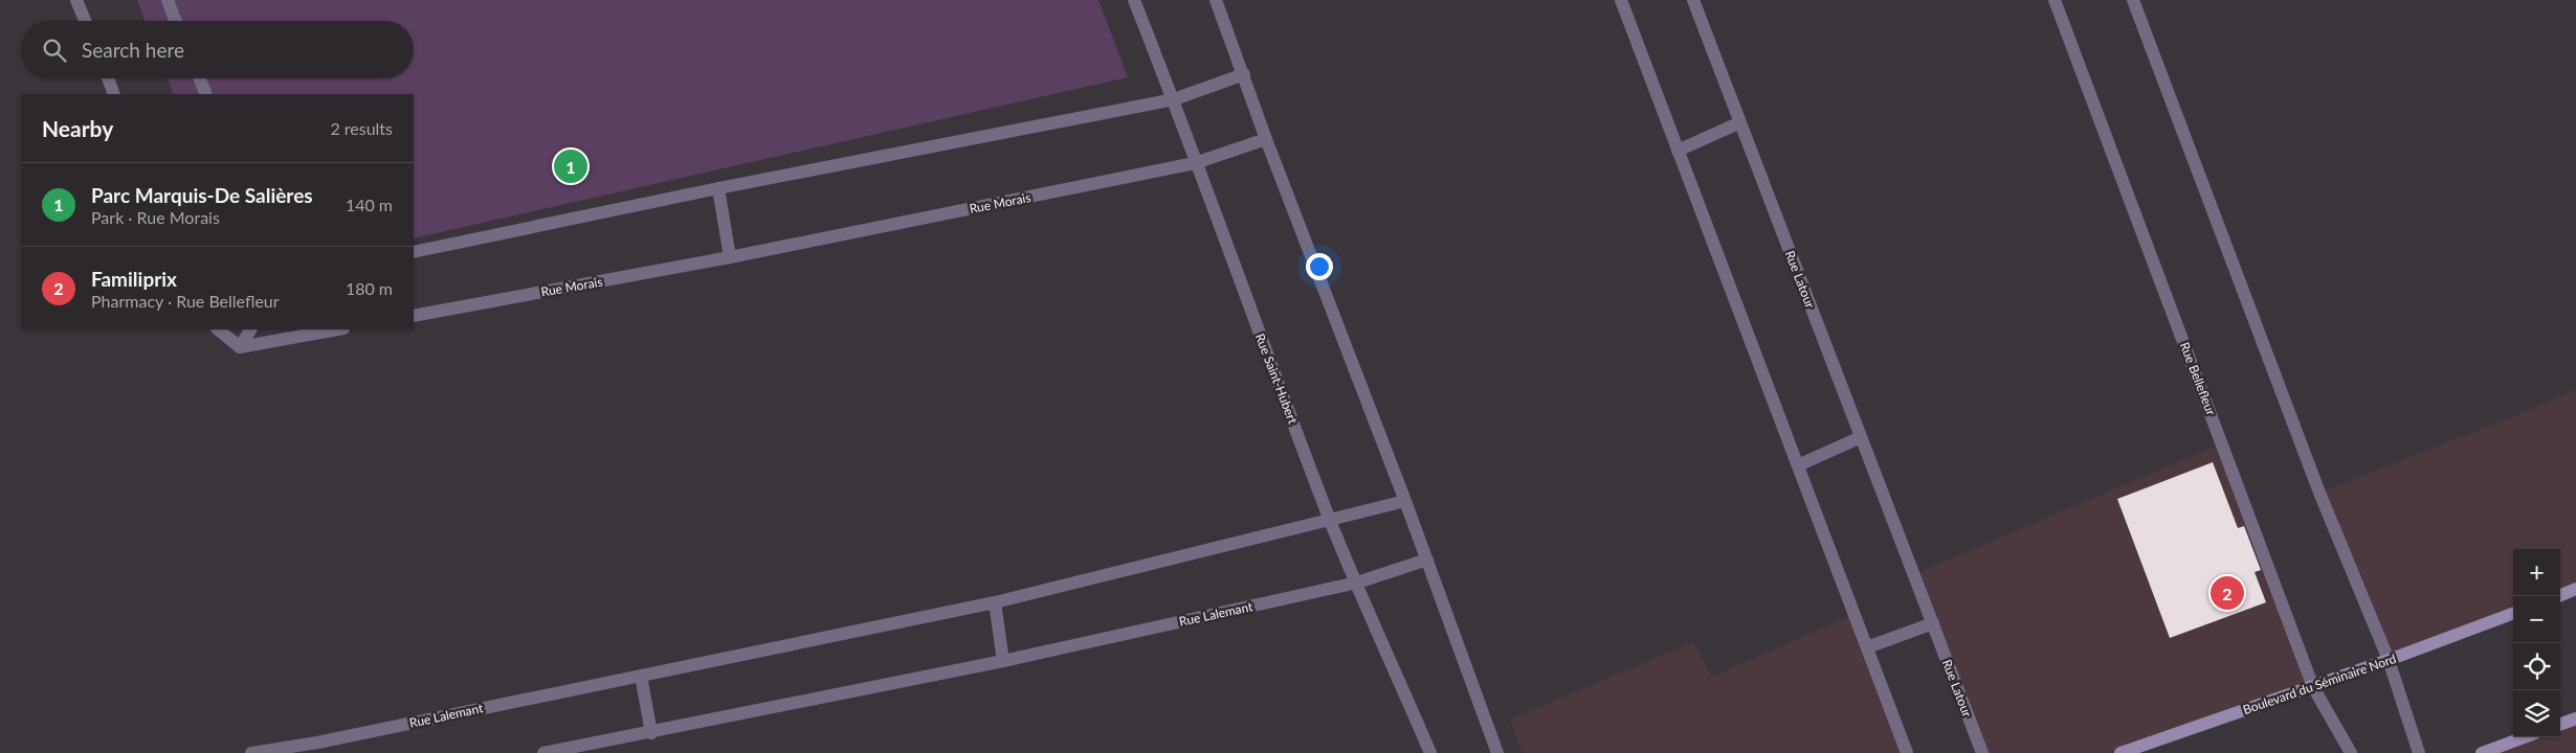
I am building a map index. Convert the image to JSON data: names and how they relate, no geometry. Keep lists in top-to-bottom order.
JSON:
{
  "streets": {
    "main road": ["Boulevard du Séminaire Nord"],
    "street": [
      "Rue Morais",
      "Rue Latour",
      "Rue Saint-Hubert",
      "Rue Bellefleur",
      "Rue Lalemant"
    ]
  },
  "crossings": [
    ["Rue Morais", "Rue Saint-Hubert"],
    ["Rue Saint-Hubert", "Rue Lalemant"],
    ["Rue Bellefleur", "Boulevard du Séminaire Nord"]
  ],
  "page": {
    "search": "Search here",
    "heading": ["Nearby", "2 results"],
    "pins": ["1", "2"],
    "list": [
      {
        "mark": "1",
        "name": "Parc Marquis-De Salières",
        "note": "Park · Rue Morais",
        "value": "140 m"
      },
      {
        "mark": "2",
        "name": "Familiprix",
        "note": "Pharmacy · Rue Bellefleur",
        "value": "180 m"
      }
    ],
    "map_buttons": ["+", "−"]
  }
}
